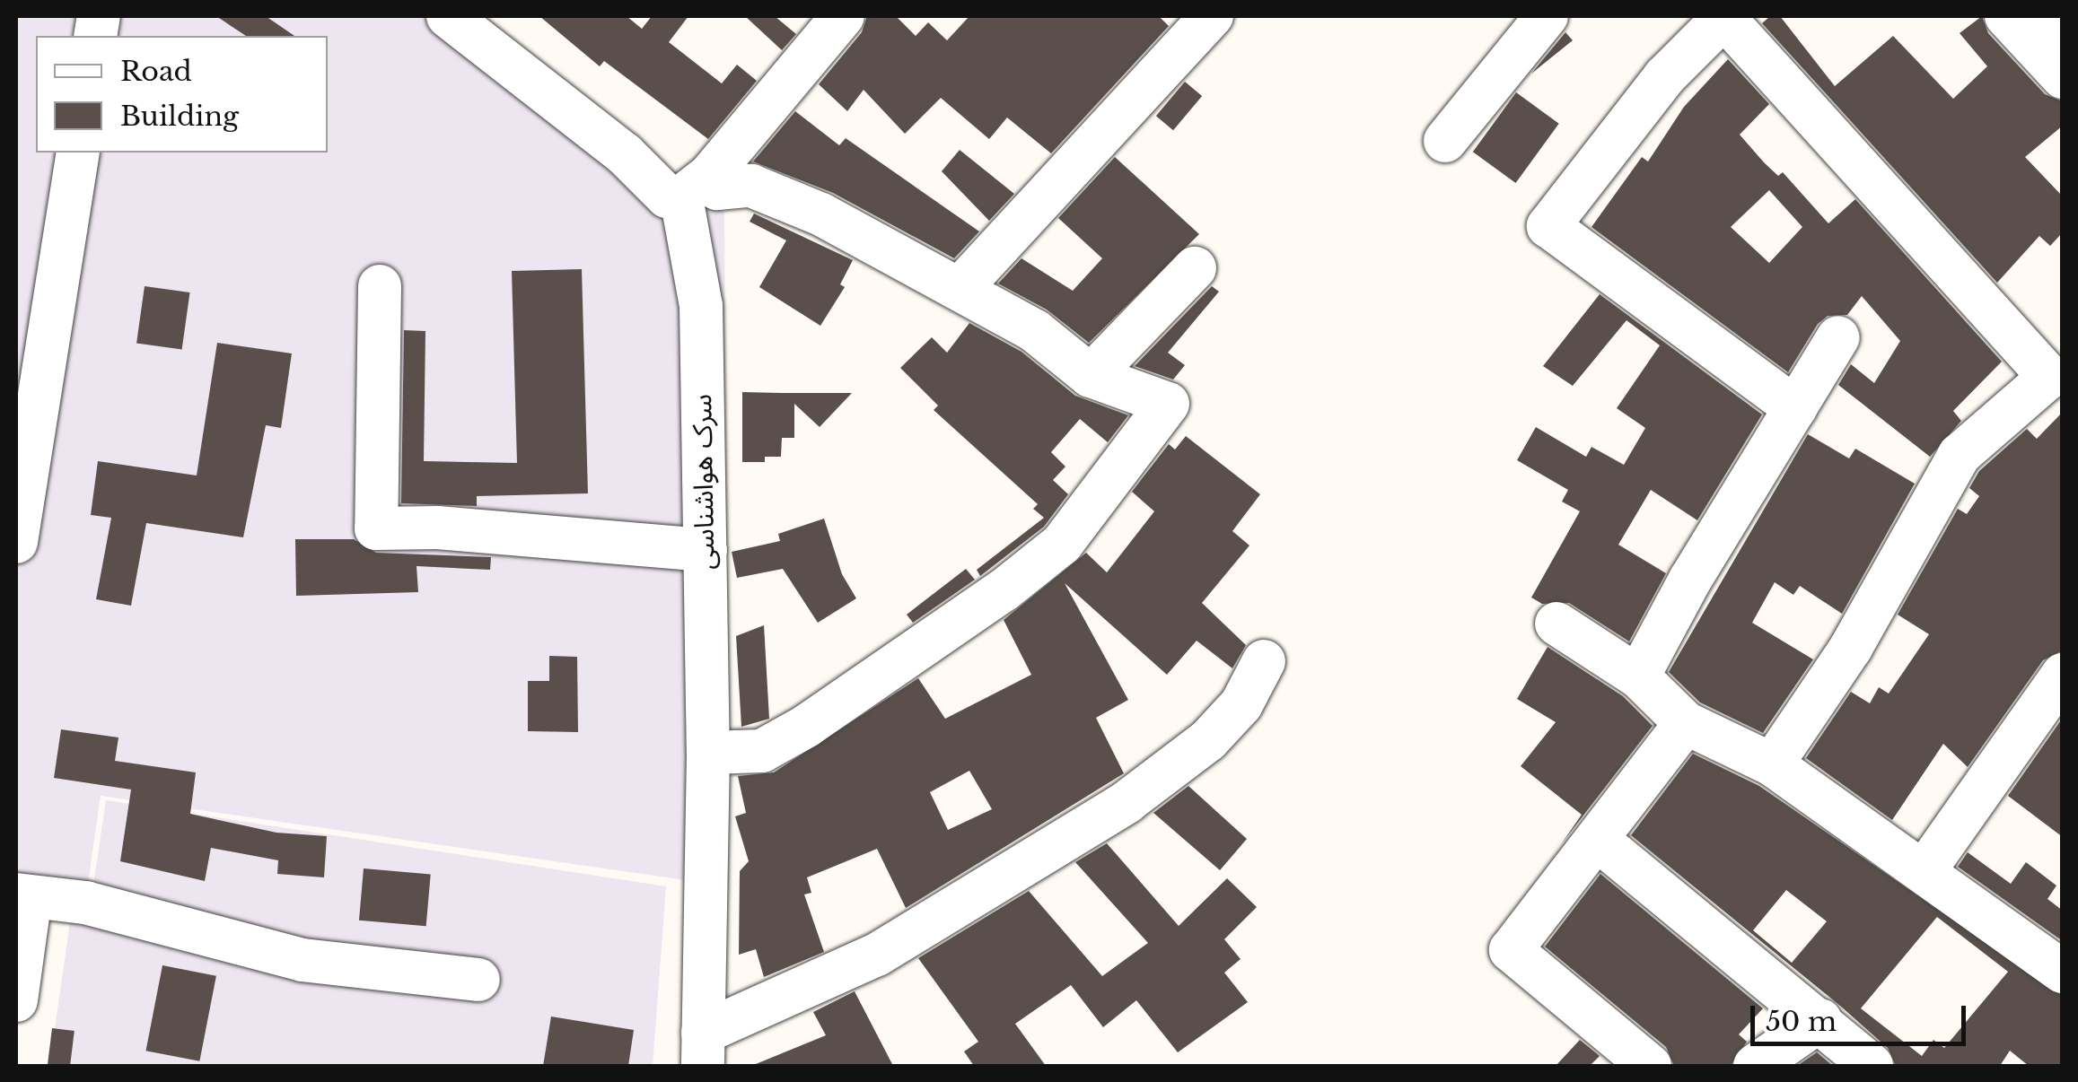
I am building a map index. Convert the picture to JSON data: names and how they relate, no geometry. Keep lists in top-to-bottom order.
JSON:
{
  "streets": {
    "street": ["سرک هواشناسی"]
  },
  "legend": ["Road", "Building"],
  "scale_bar": "50 m"
}
